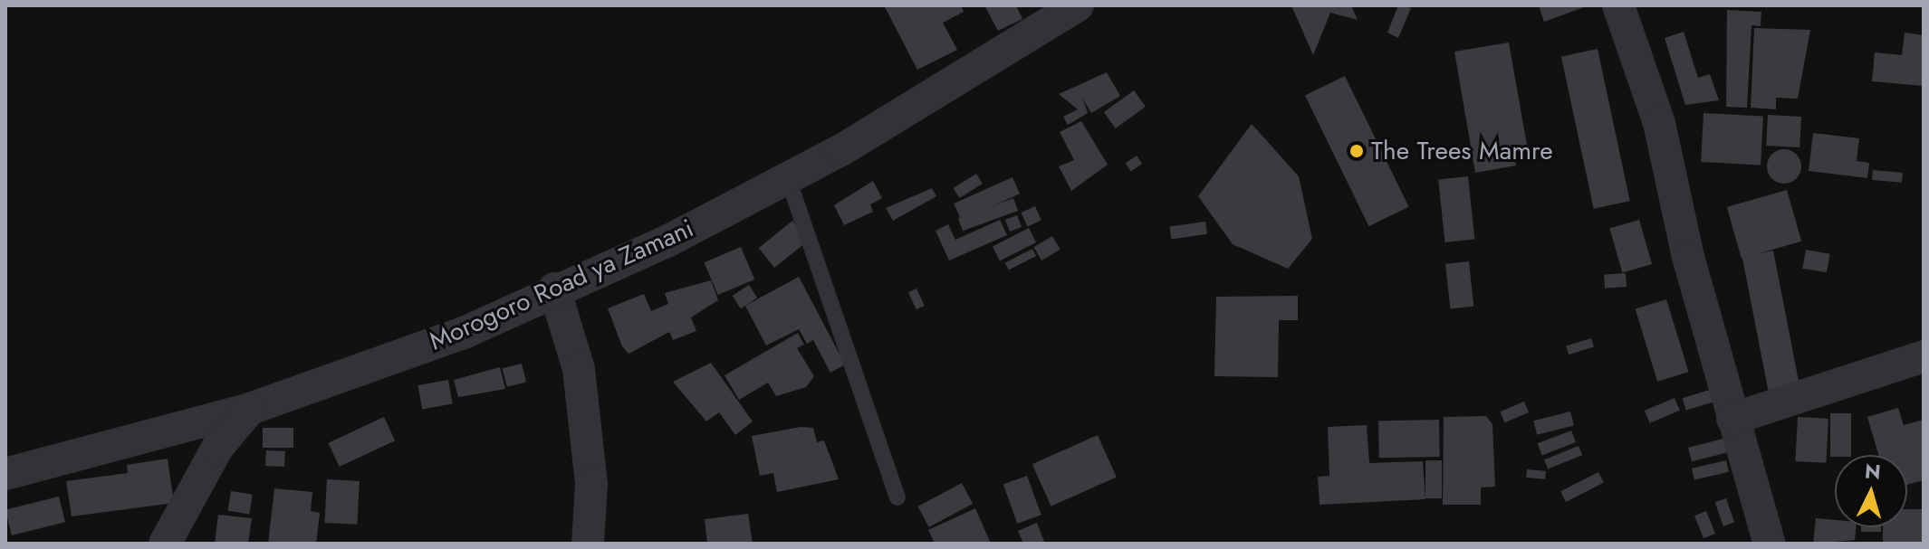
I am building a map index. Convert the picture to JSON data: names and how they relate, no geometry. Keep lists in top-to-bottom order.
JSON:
{
  "streets": {
    "street": ["Morogoro Road ya Zamani"]
  },
  "places": ["The Trees Mamre"],
  "north": "top"
}
